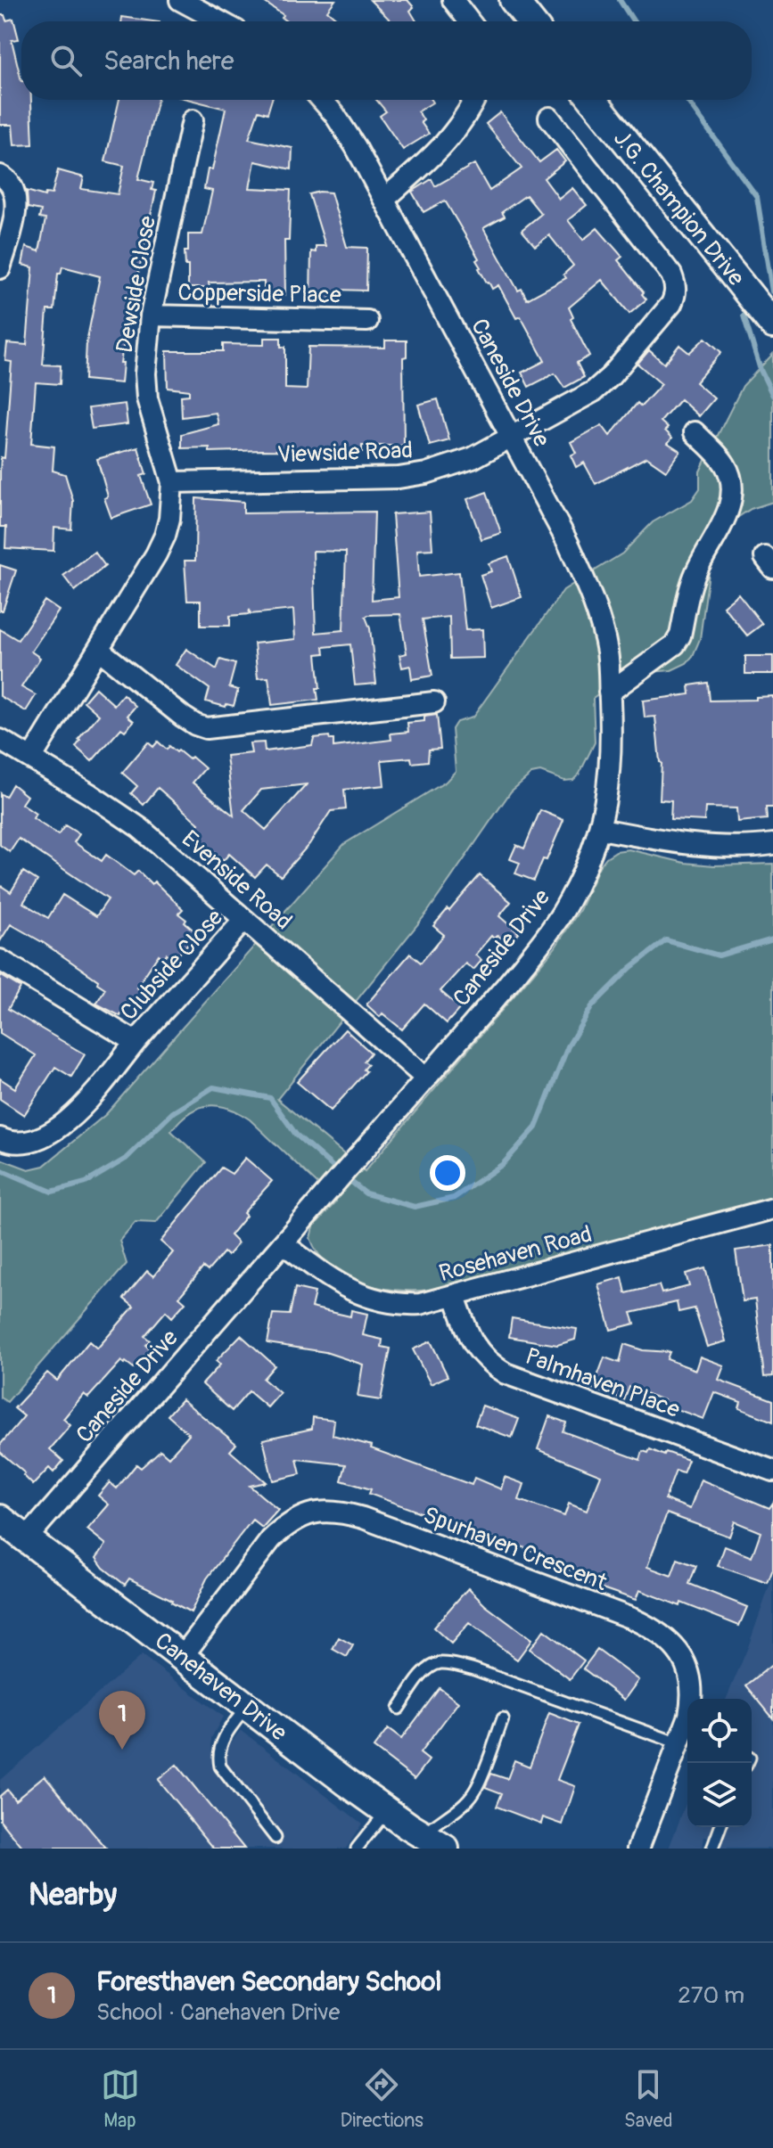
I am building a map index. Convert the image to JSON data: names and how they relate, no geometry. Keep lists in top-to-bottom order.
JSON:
{
  "streets": {
    "street": [
      "J.G. Champion Drive",
      "Dewside Close",
      "Copperside Place",
      "Caneside Drive",
      "Viewside Road",
      "Evenside Road",
      "Clubside Close",
      "Rosehaven Road",
      "Palmhaven Place",
      "Spurhaven Crescent",
      "Canehaven Drive"
    ]
  },
  "crossings": [
    ["Dewside Close", "Copperside Place"],
    ["Dewside Close", "Viewside Road"],
    ["Dewside Close", "Evenside Road"],
    ["Caneside Drive", "Viewside Road"],
    ["Caneside Drive", "Evenside Road"],
    ["Caneside Drive", "Rosehaven Road"],
    ["Caneside Drive", "Canehaven Drive"],
    ["Evenside Road", "Clubside Close"],
    ["Rosehaven Road", "Palmhaven Place"],
    ["Spurhaven Crescent", "Canehaven Drive"]
  ],
  "page": {
    "search": "Search here",
    "pins": "1",
    "heading": "Nearby",
    "list": [
      {
        "mark": "1",
        "name": "Foresthaven Secondary School",
        "note": "School · Canehaven Drive",
        "value": "270 m"
      }
    ],
    "nav": ["Map", "Directions", "Saved"]
  }
}
